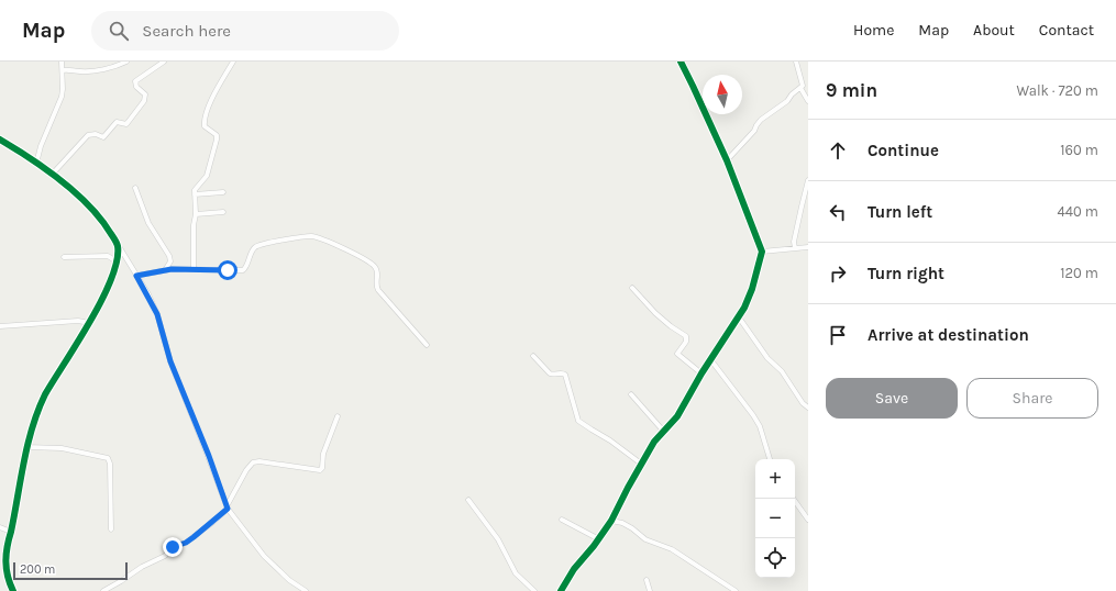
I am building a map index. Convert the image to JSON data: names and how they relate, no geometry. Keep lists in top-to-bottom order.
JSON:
{
  "scale_bar": "200 m",
  "north": "top",
  "page": {
    "header": "Map",
    "search": "Search here",
    "nav": [
      "Home",
      "Map",
      "About",
      "Contact"
    ],
    "heading": ["9 min", "Walk · 720 m"],
    "list": [
      ["Continue", "160 m"],
      ["Turn left", "440 m"],
      ["Turn right", "120 m"],
      "Arrive at destination"
    ],
    "buttons": ["Save", "Share"],
    "map_buttons": ["+", "−"],
    "scale": "200 m"
  }
}
